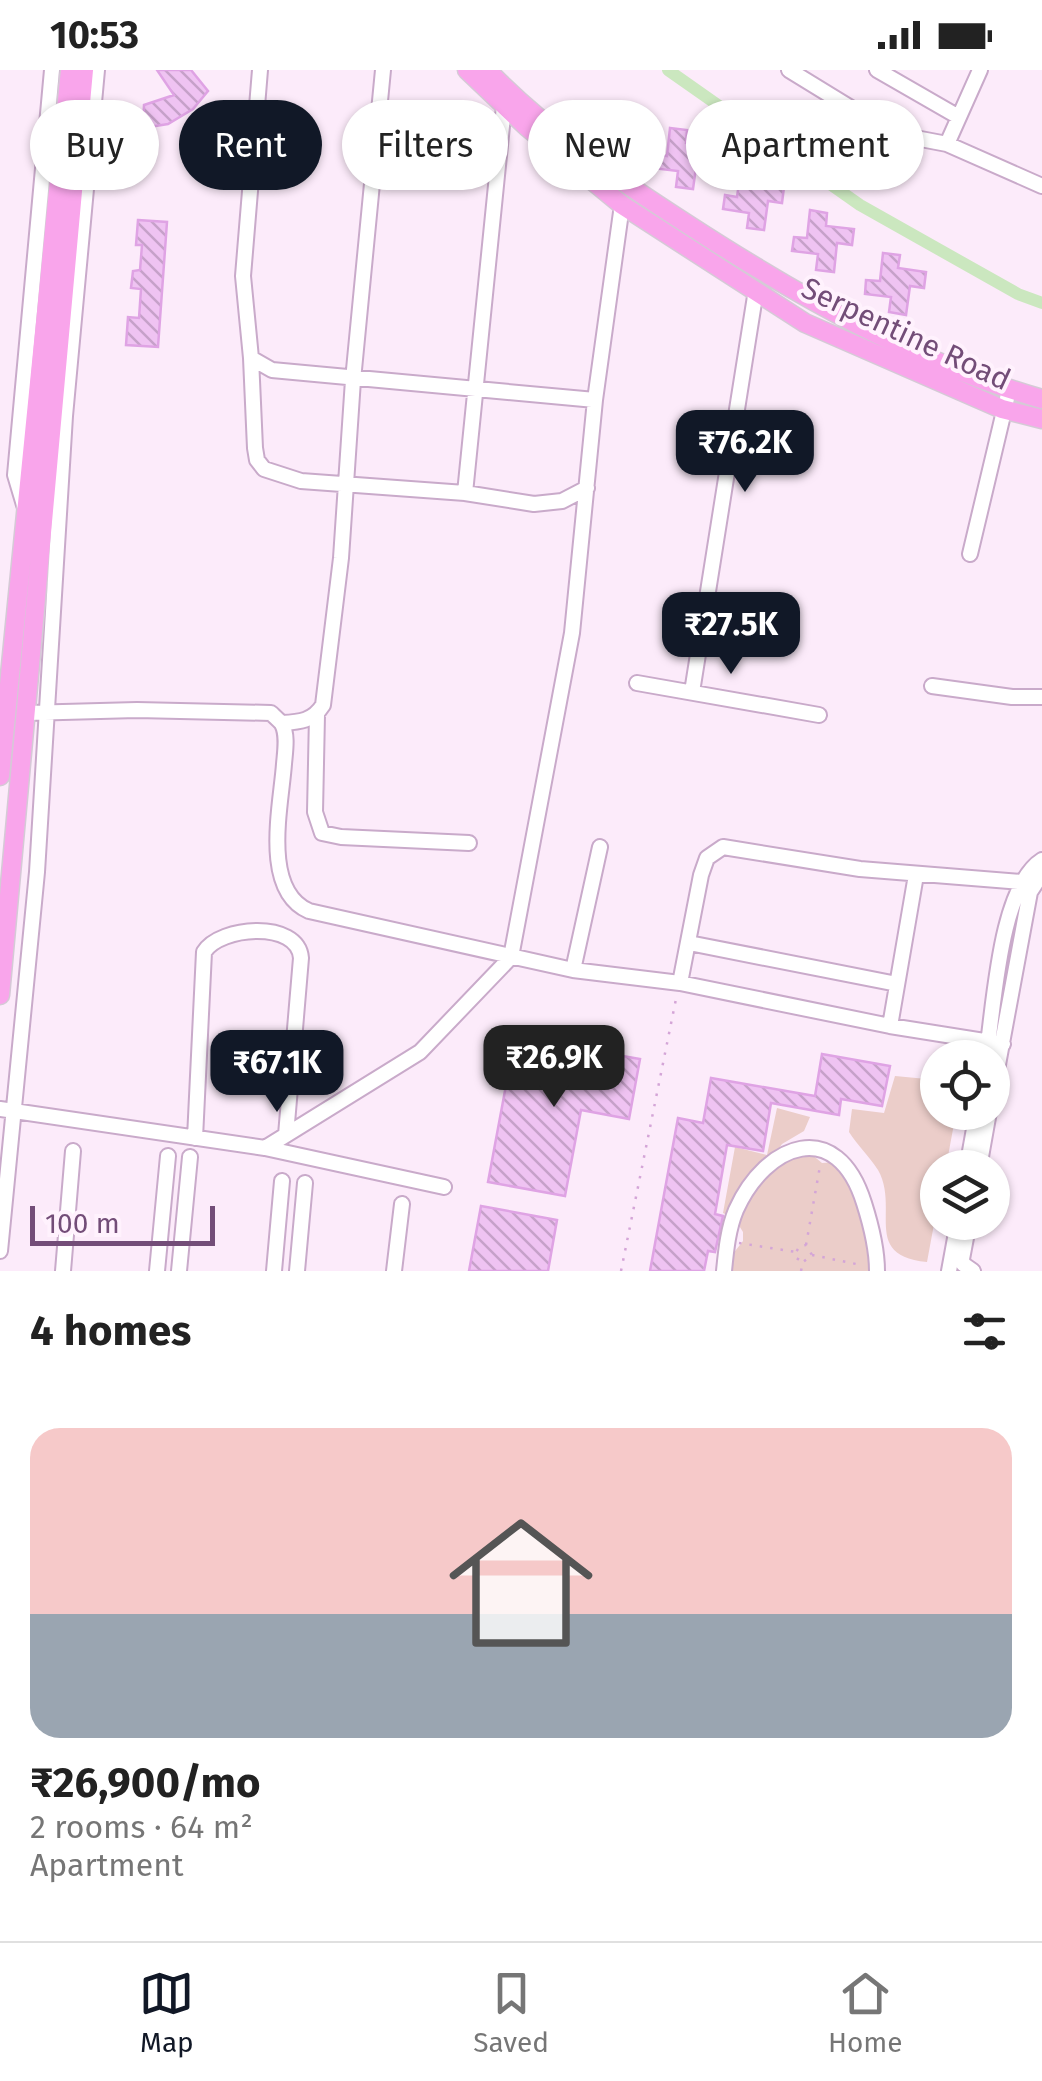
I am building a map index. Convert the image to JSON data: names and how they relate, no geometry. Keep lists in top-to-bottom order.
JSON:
{
  "streets": {
    "main road": ["Serpentine Road"]
  },
  "scale_bar": "100 m",
  "page": {
    "status": "10:53",
    "chip": [
      "Buy",
      "Rent",
      "Filters",
      "New",
      "Apartment"
    ],
    "price": [
      "₹76.2K",
      "₹27.5K",
      "₹26.9K",
      "₹67.1K"
    ],
    "scale": "100 m",
    "heading": "4 homes",
    "list": [
      {
        "name": "₹26,900/mo",
        "note": "2 rooms · 64 m² · Apartment"
      }
    ],
    "tabs": ["Map", "Saved", "Home"]
  }
}
